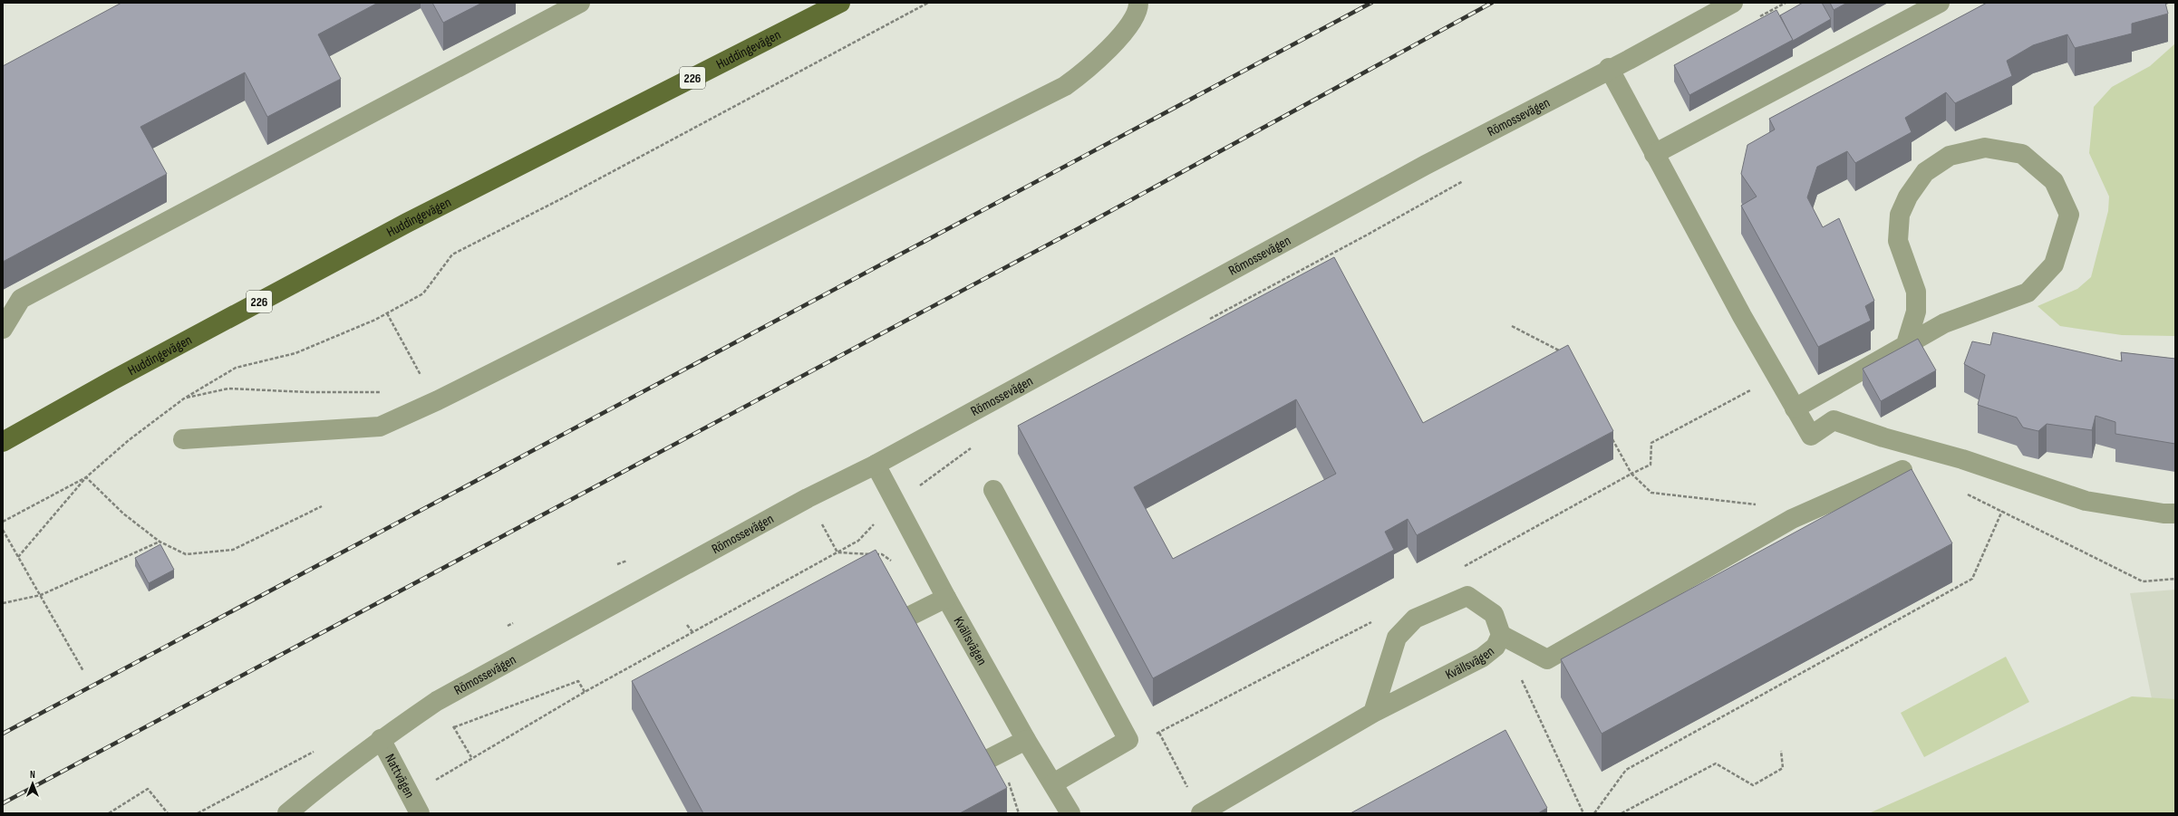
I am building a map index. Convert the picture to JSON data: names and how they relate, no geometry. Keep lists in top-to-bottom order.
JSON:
{
  "streets": {
    "main road": ["Huddingevägen", "226"],
    "street": ["Römossevägen", "Kvällsvägen", "Nattvägen"]
  },
  "crossings": [
    ["Römossevägen", "Kvällsvägen"],
    ["Römossevägen", "Nattvägen"]
  ],
  "north": "top"
}
